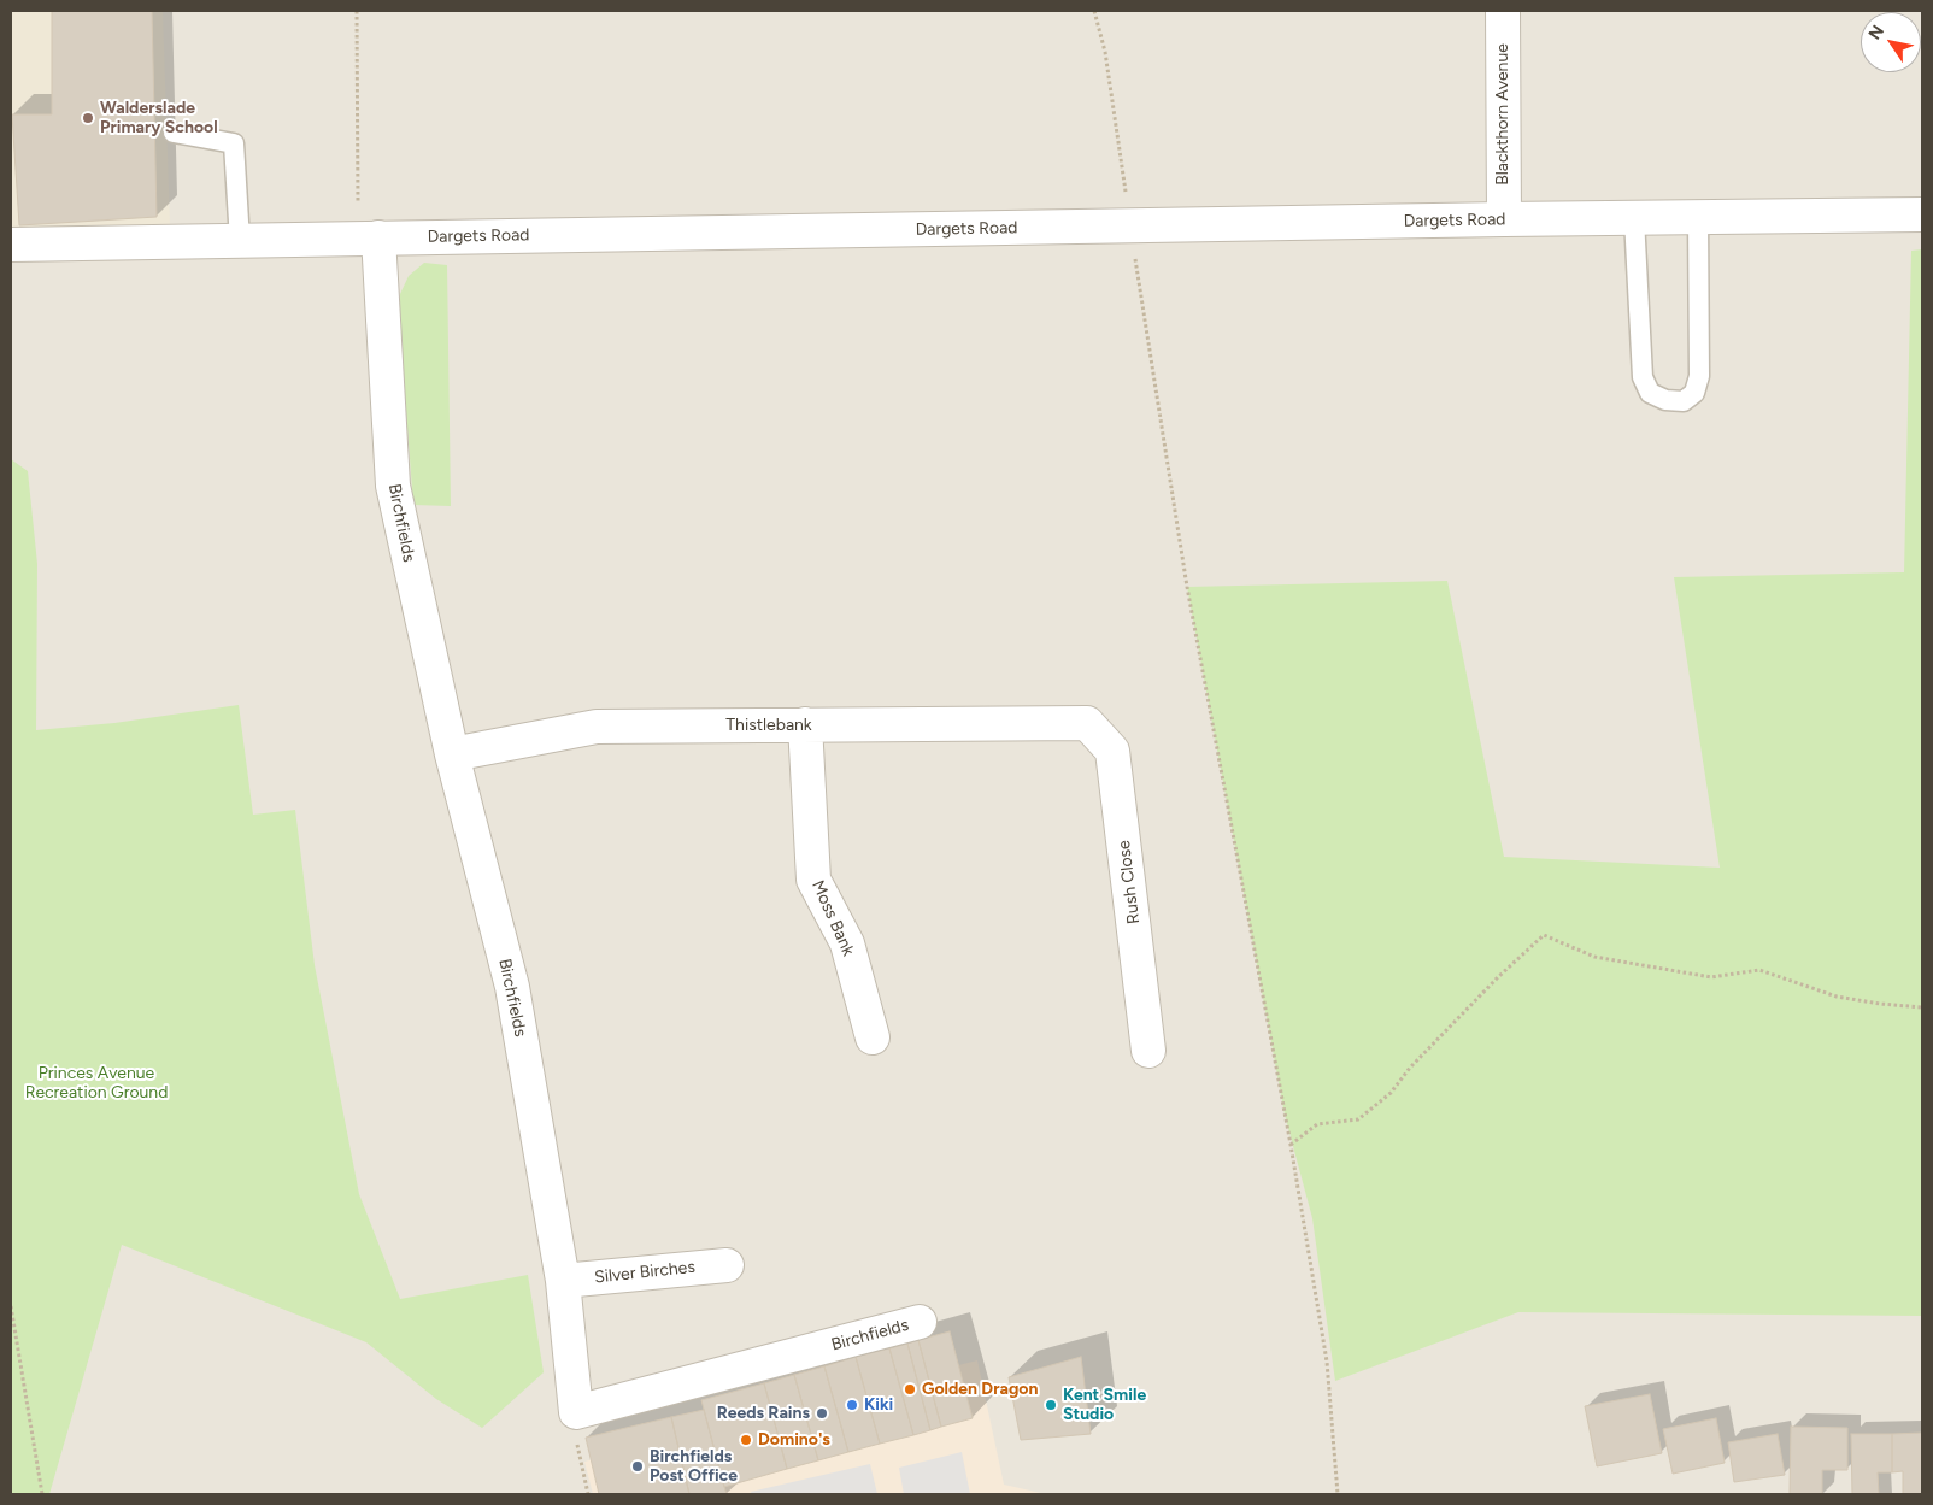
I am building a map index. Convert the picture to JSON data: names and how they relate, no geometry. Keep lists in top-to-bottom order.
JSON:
{
  "streets": {
    "street": [
      "Blackthorn Avenue",
      "Dargets Road",
      "Birchfields",
      "Thistlebank",
      "Rush Close",
      "Moss Bank",
      "Silver Birches"
    ]
  },
  "crossings": [
    ["Blackthorn Avenue", "Dargets Road"],
    ["Dargets Road", "Birchfields"],
    ["Birchfields", "Thistlebank"],
    ["Birchfields", "Silver Birches"],
    ["Thistlebank", "Rush Close"],
    ["Thistlebank", "Moss Bank"]
  ],
  "parks": ["Princes Avenue Recreation Ground"],
  "places": [
    "Walderslade Primary School",
    "Golden Dragon",
    "Kiki",
    "Kent Smile Studio",
    "Reeds Rains",
    "Domino's",
    "Birchfields Post Office"
  ],
  "north": "top left"
}
